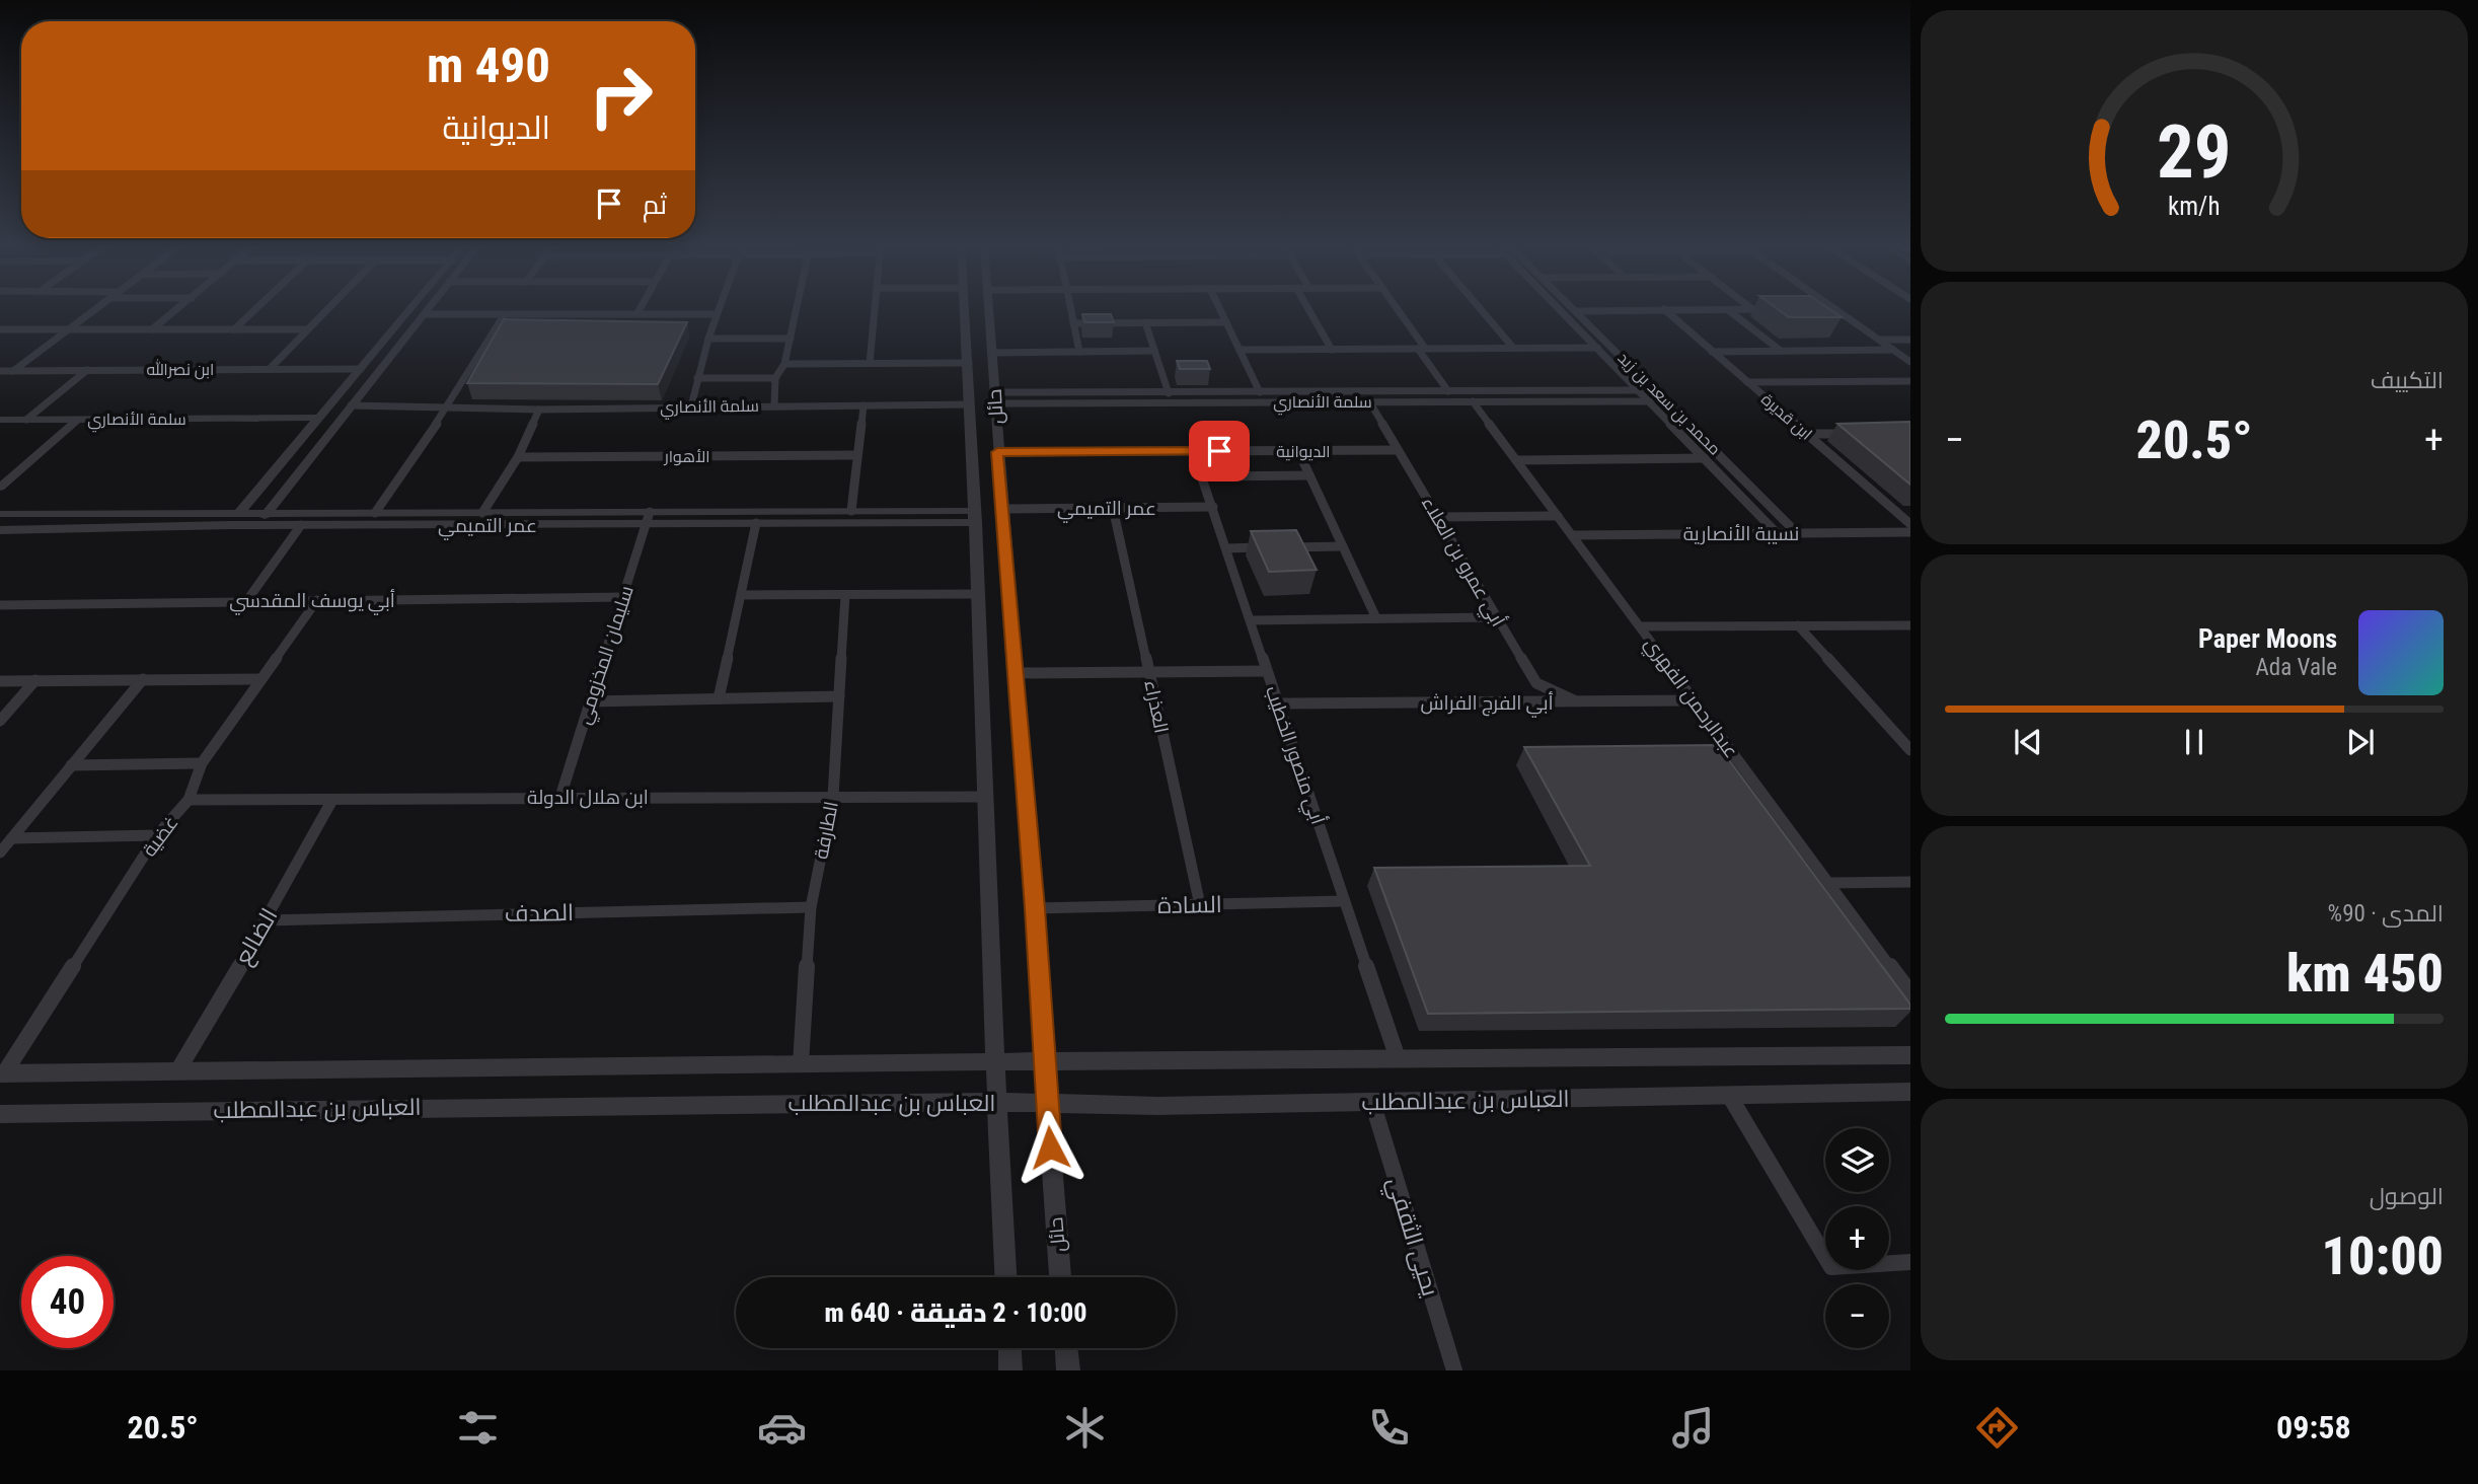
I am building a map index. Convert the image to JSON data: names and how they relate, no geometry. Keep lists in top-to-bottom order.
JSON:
{
  "streets": {
    "street": [
      "ابن نصرالله",
      "سلمة الأنصاري",
      "محمد بن سعد بن زيد",
      "حائل",
      "ابن قديرة",
      "الديوانية",
      "الأهوار",
      "عمر التميمي",
      "نسيبة الأنصارية",
      "أبي عمرو بن العلاء",
      "أبي يوسف المقدسي",
      "سليمان المخزومي",
      "عبدالرحمن الفهري",
      "أبي الفرج الفراش",
      "العذراء",
      "أبي منصور الخطيب",
      "ابن هلال الدولة",
      "الطارفة",
      "غضية",
      "السادة",
      "الصدف",
      "الضالع",
      "العباس بن عبدالمطلب",
      "يحيى الثقفي"
    ]
  },
  "crossings": [
    ["سلمة الأنصاري", "محمد بن سعد بن زيد"],
    ["سلمة الأنصاري", "حائل"],
    ["سلمة الأنصاري", "أبي عمرو بن العلاء"],
    ["سلمة الأنصاري", "عبدالرحمن الفهري"],
    ["محمد بن سعد بن زيد", "نسيبة الأنصارية"],
    ["حائل", "الديوانية"],
    ["حائل", "عمر التميمي"],
    ["حائل", "ابن هلال الدولة"],
    ["حائل", "السادة"],
    ["حائل", "العباس بن عبدالمطلب"],
    ["الديوانية", "أبي عمرو بن العلاء"],
    ["الديوانية", "أبي منصور الخطيب"],
    ["عمر التميمي", "سليمان المخزومي"],
    ["عمر التميمي", "العذراء"],
    ["عمر التميمي", "أبي منصور الخطيب"],
    ["نسيبة الأنصارية", "عبدالرحمن الفهري"],
    ["أبي عمرو بن العلاء", "أبي الفرج الفراش"],
    ["أبي يوسف المقدسي", "سليمان المخزومي"],
    ["أبي يوسف المقدسي", "غضية"],
    ["سليمان المخزومي", "ابن هلال الدولة"],
    ["عبدالرحمن الفهري", "أبي الفرج الفراش"],
    ["أبي الفرج الفراش", "أبي منصور الخطيب"],
    ["العذراء", "السادة"],
    ["أبي منصور الخطيب", "السادة"],
    ["أبي منصور الخطيب", "العباس بن عبدالمطلب"],
    ["ابن هلال الدولة", "الطارفة"],
    ["ابن هلال الدولة", "غضية"],
    ["ابن هلال الدولة", "الضالع"],
    ["الطارفة", "الصدف"],
    ["الطارفة", "العباس بن عبدالمطلب"],
    ["غضية", "العباس بن عبدالمطلب"],
    ["الصدف", "الضالع"],
    ["الضالع", "العباس بن عبدالمطلب"],
    ["العباس بن عبدالمطلب", "يحيى الثقفي"]
  ],
  "page": {
    "turn": ["490 m", "الديوانية"],
    "then": "ثم",
    "tile": [
      "التكييف",
      ["المدى · 90%", "450 km"],
      ["الوصول", "10:00"]
    ],
    "heat": ["−", "20.5°", "+"],
    "song": ["Paper Moons", "Ada Vale"],
    "map_buttons": ["+", "−"],
    "limit": "40",
    "trip": "10:00 · 2 دقيقة · 640 m",
    "tabs": ["09:58", "20.5°"],
    "gauge": ["29", "km/h"]
  }
}
